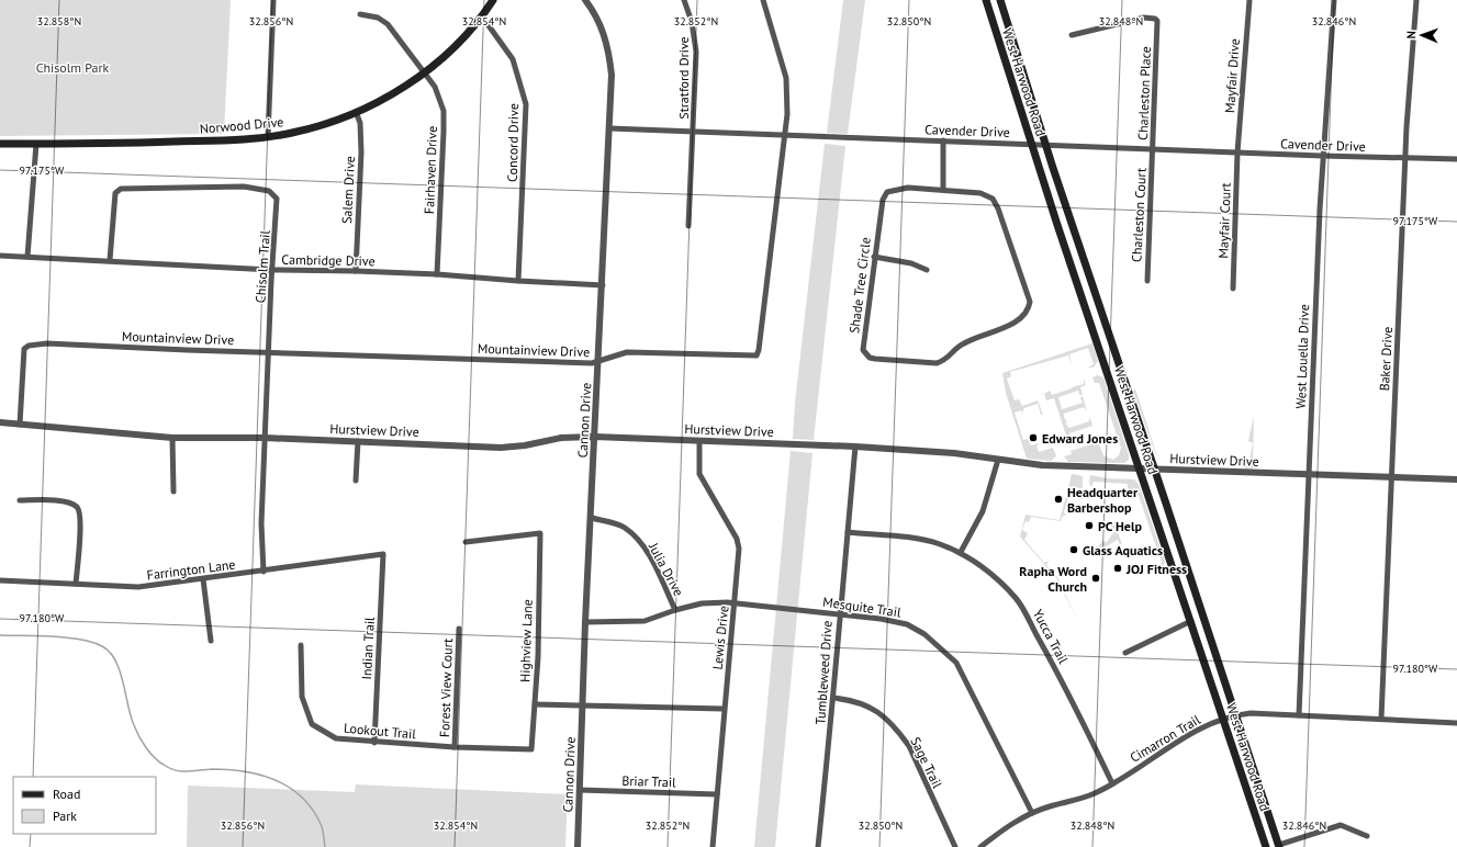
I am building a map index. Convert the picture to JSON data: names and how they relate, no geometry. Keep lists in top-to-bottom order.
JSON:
{
  "streets": {
    "main road": ["West Harwood Road", "Norwood Drive"],
    "street": [
      "Mayfair Drive",
      "Stratford Drive",
      "Charleston Place",
      "Cavender Drive",
      "Concord Drive",
      "Fairhaven Drive",
      "Salem Drive",
      "Charleston Court",
      "Mayfair Court",
      "Cambridge Drive",
      "Chisolm Trail",
      "Shade Tree Circle",
      "Mountainview Drive",
      "West Louella Drive",
      "Baker Drive",
      "Cannon Drive",
      "Hurstview Drive",
      "Farrington Lane",
      "Julia Drive",
      "Mesquite Trail",
      "Yucca Trail",
      "Lewis Drive",
      "Highview Lane",
      "Indian Trail",
      "Tumbleweed Drive",
      "Forest View Court",
      "Lookout Trail",
      "Cimarron Trail",
      "Sage Trail",
      "Briar Trail"
    ]
  },
  "crossings": [
    ["Mayfair Drive", "Cavender Drive"],
    ["Mayfair Drive", "Mayfair Court"],
    ["Stratford Drive", "Cavender Drive"],
    ["West Harwood Road", "Cavender Drive"],
    ["West Harwood Road", "Hurstview Drive"],
    ["West Harwood Road", "Cimarron Trail"],
    ["Charleston Place", "Cavender Drive"],
    ["Charleston Place", "Charleston Court"],
    ["Norwood Drive", "Concord Drive"],
    ["Norwood Drive", "Fairhaven Drive"],
    ["Norwood Drive", "Salem Drive"],
    ["Cavender Drive", "Charleston Court"],
    ["Cavender Drive", "Mayfair Court"],
    ["Cavender Drive", "Mountainview Drive"],
    ["Cavender Drive", "West Louella Drive"],
    ["Cavender Drive", "Baker Drive"],
    ["Cavender Drive", "Cannon Drive"],
    ["Concord Drive", "Cambridge Drive"],
    ["Fairhaven Drive", "Cambridge Drive"],
    ["Salem Drive", "Cambridge Drive"],
    ["Cambridge Drive", "Chisolm Trail"],
    ["Cambridge Drive", "Cannon Drive"],
    ["Chisolm Trail", "Mountainview Drive"],
    ["Chisolm Trail", "Hurstview Drive"],
    ["Chisolm Trail", "Farrington Lane"],
    ["Mountainview Drive", "Cannon Drive"],
    ["Mountainview Drive", "Hurstview Drive"],
    ["West Louella Drive", "Hurstview Drive"],
    ["West Louella Drive", "Cimarron Trail"],
    ["Baker Drive", "Hurstview Drive"],
    ["Baker Drive", "Cimarron Trail"],
    ["Cannon Drive", "Hurstview Drive"],
    ["Cannon Drive", "Julia Drive"],
    ["Cannon Drive", "Mesquite Trail"],
    ["Cannon Drive", "Briar Trail"],
    ["Hurstview Drive", "Lewis Drive"],
    ["Hurstview Drive", "Tumbleweed Drive"],
    ["Farrington Lane", "Indian Trail"],
    ["Julia Drive", "Mesquite Trail"],
    ["Mesquite Trail", "Lewis Drive"],
    ["Mesquite Trail", "Tumbleweed Drive"],
    ["Mesquite Trail", "Cimarron Trail"],
    ["Yucca Trail", "Tumbleweed Drive"],
    ["Yucca Trail", "Cimarron Trail"],
    ["Lewis Drive", "Briar Trail"],
    ["Highview Lane", "Lookout Trail"],
    ["Indian Trail", "Lookout Trail"],
    ["Tumbleweed Drive", "Sage Trail"],
    ["Forest View Court", "Lookout Trail"]
  ],
  "parks": ["Chisolm Park"],
  "places": [
    "Edward Jones",
    "Headquarter Barbershop",
    "PC Help",
    "Glass Aquatics",
    "JOJ Fitness",
    "Rapha Word Church"
  ],
  "legend": ["Road", "Park"],
  "north": "left",
  "coordinates": [
    "32.858°N",
    "32.856°N",
    "32.854°N",
    "32.852°N",
    "32.850°N",
    "32.848°N",
    "32.846°N",
    "97.175°W",
    "97.180°W"
  ]
}
